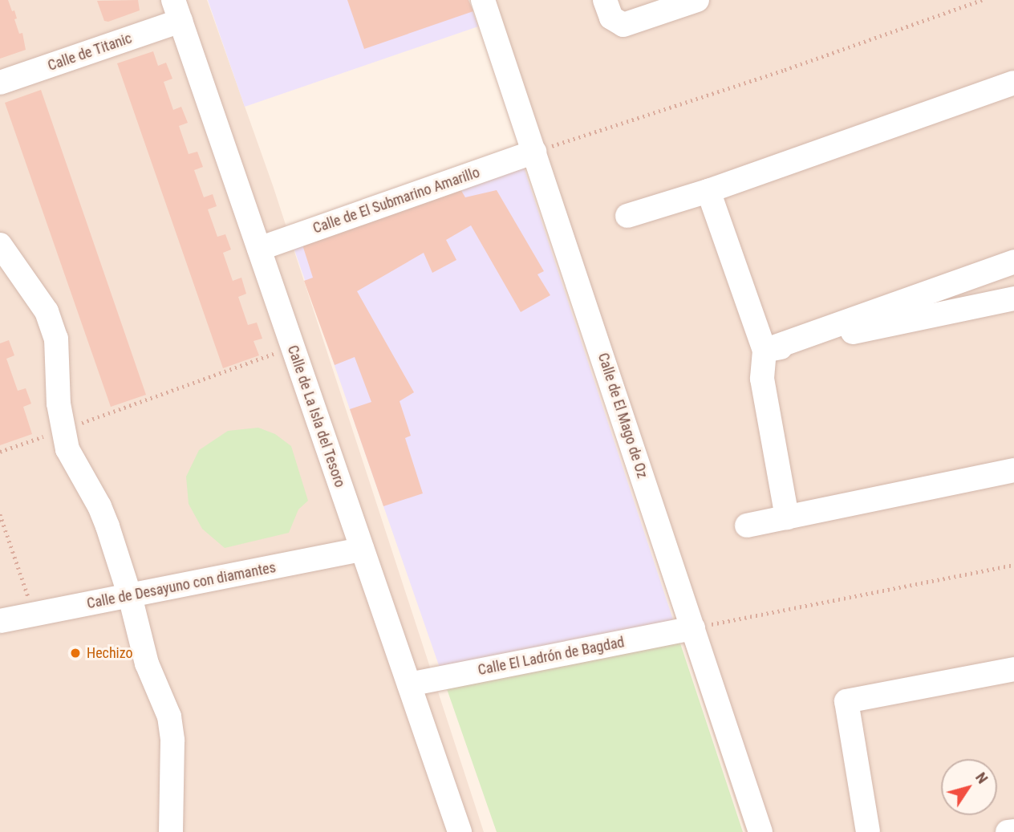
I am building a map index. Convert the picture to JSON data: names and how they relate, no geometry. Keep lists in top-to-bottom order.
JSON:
{
  "streets": {
    "street": [
      "Calle de Titanic",
      "Calle de El Submarino Amarillo",
      "Calle de El Mago de Oz",
      "Calle de La Isla del Tesoro",
      "Calle de Desayuno con diamantes",
      "Calle El Ladrón de Bagdad"
    ]
  },
  "crossings": [
    ["Calle de Titanic", "Calle de La Isla del Tesoro"],
    ["Calle de El Submarino Amarillo", "Calle de El Mago de Oz"],
    ["Calle de El Submarino Amarillo", "Calle de La Isla del Tesoro"],
    ["Calle de El Mago de Oz", "Calle El Ladrón de Bagdad"],
    ["Calle de La Isla del Tesoro", "Calle de Desayuno con diamantes"],
    ["Calle de La Isla del Tesoro", "Calle El Ladrón de Bagdad"]
  ],
  "places": ["Hechizo"],
  "north": "top right"
}
